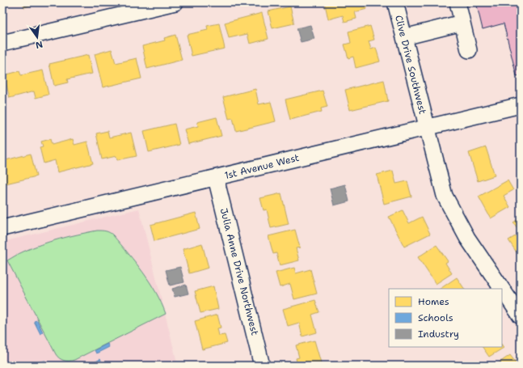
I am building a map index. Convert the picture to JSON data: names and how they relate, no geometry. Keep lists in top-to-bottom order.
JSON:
{
  "streets": {
    "street": ["Clive Drive Southwest", "1st Avenue West", "Julia Anne Drive Northwest"]
  },
  "crossings": [
    ["Clive Drive Southwest", "1st Avenue West"],
    ["1st Avenue West", "Julia Anne Drive Northwest"]
  ],
  "legend": ["Homes", "Schools", "Industry"],
  "north": "bottom"
}
